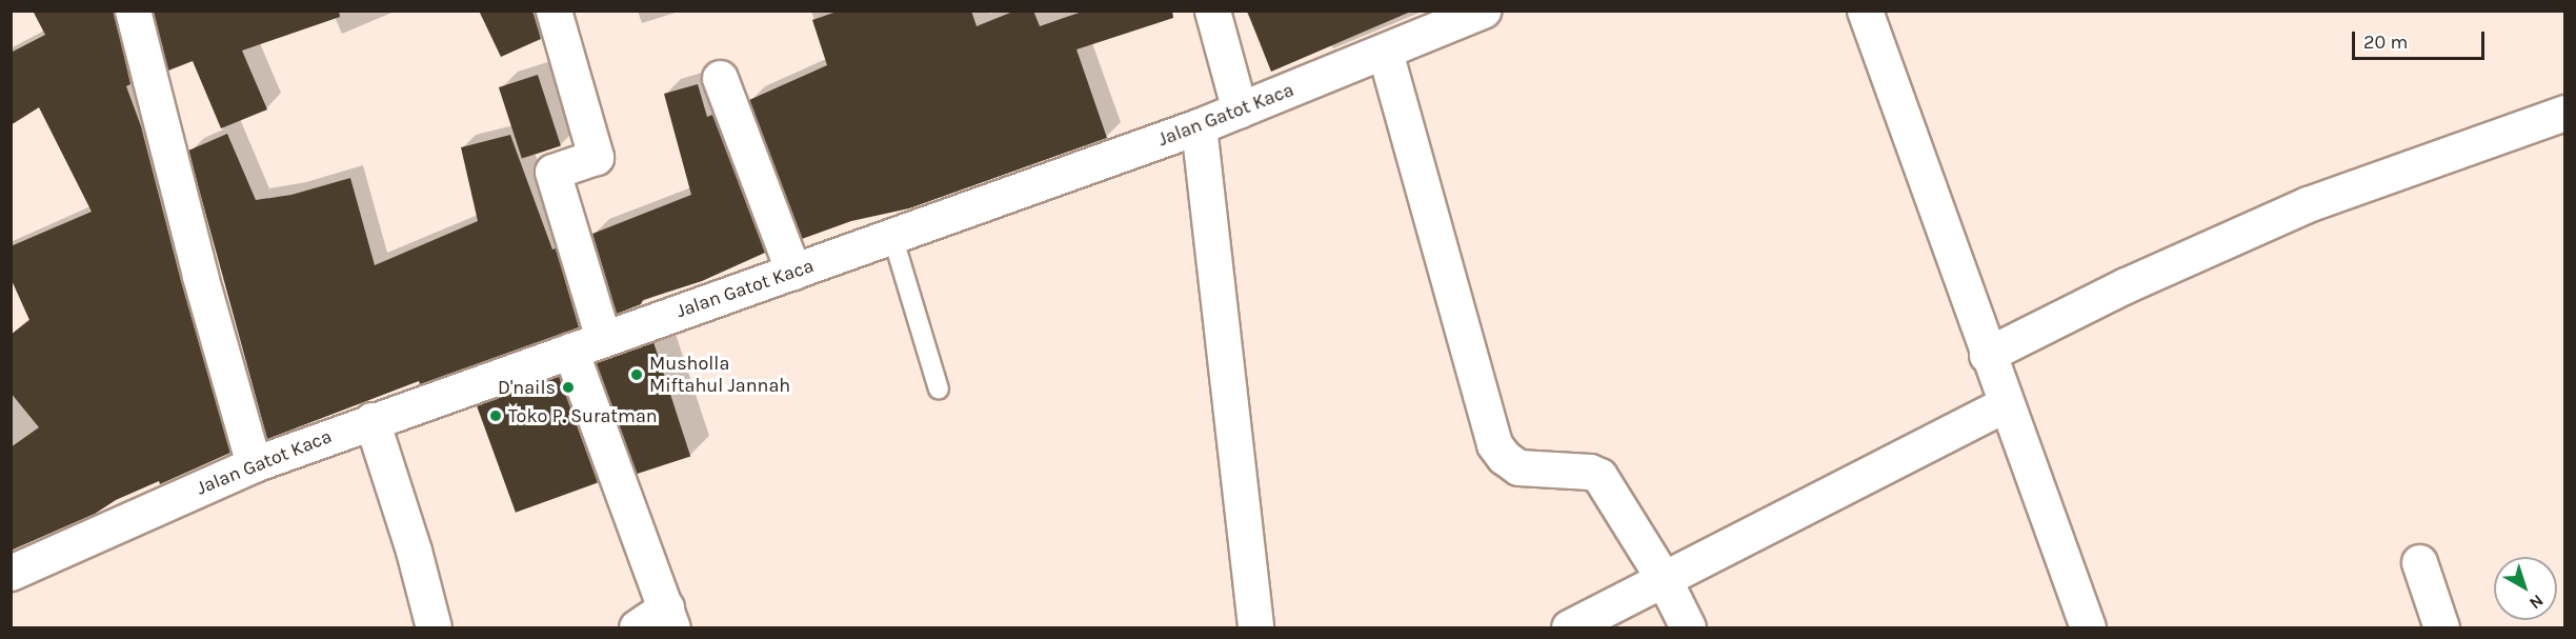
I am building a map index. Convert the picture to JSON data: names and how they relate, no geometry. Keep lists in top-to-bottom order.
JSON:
{
  "streets": {
    "street": ["Jalan Gatot Kaca"]
  },
  "places": ["Musholla Miftahul Jannah", "D'nails", "Toko P. Suratman"],
  "scale_bar": "20 m",
  "north": "bottom right"
}
